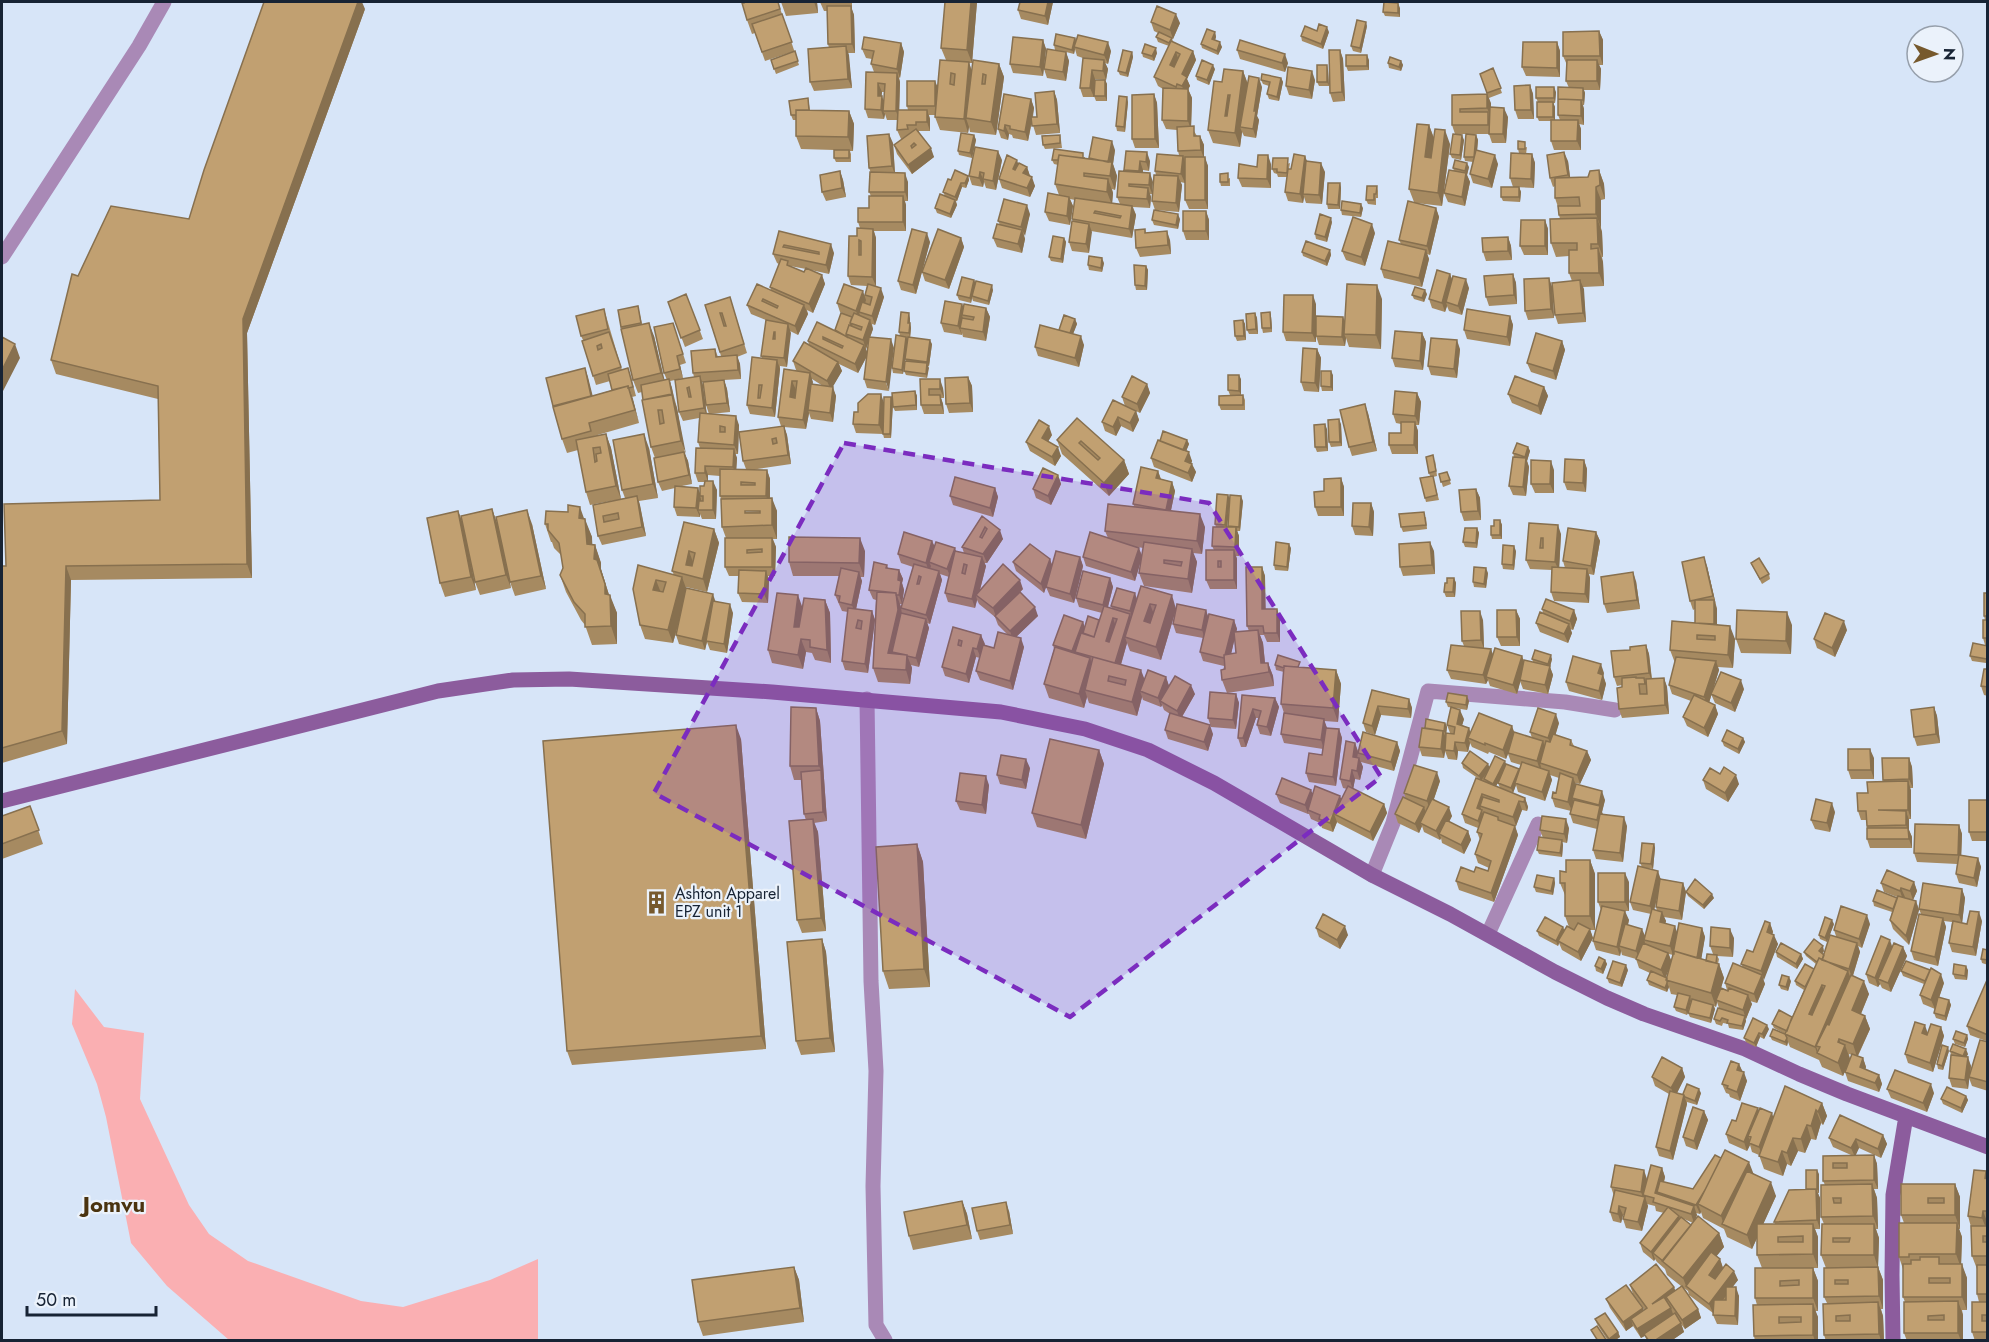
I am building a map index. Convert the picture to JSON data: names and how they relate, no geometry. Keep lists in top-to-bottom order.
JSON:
{
  "districts": ["Jomvu"],
  "places": {
    "building": ["Ashton Apparel EPZ unit 1"]
  },
  "scale_bar": "50 m",
  "north": "right"
}
